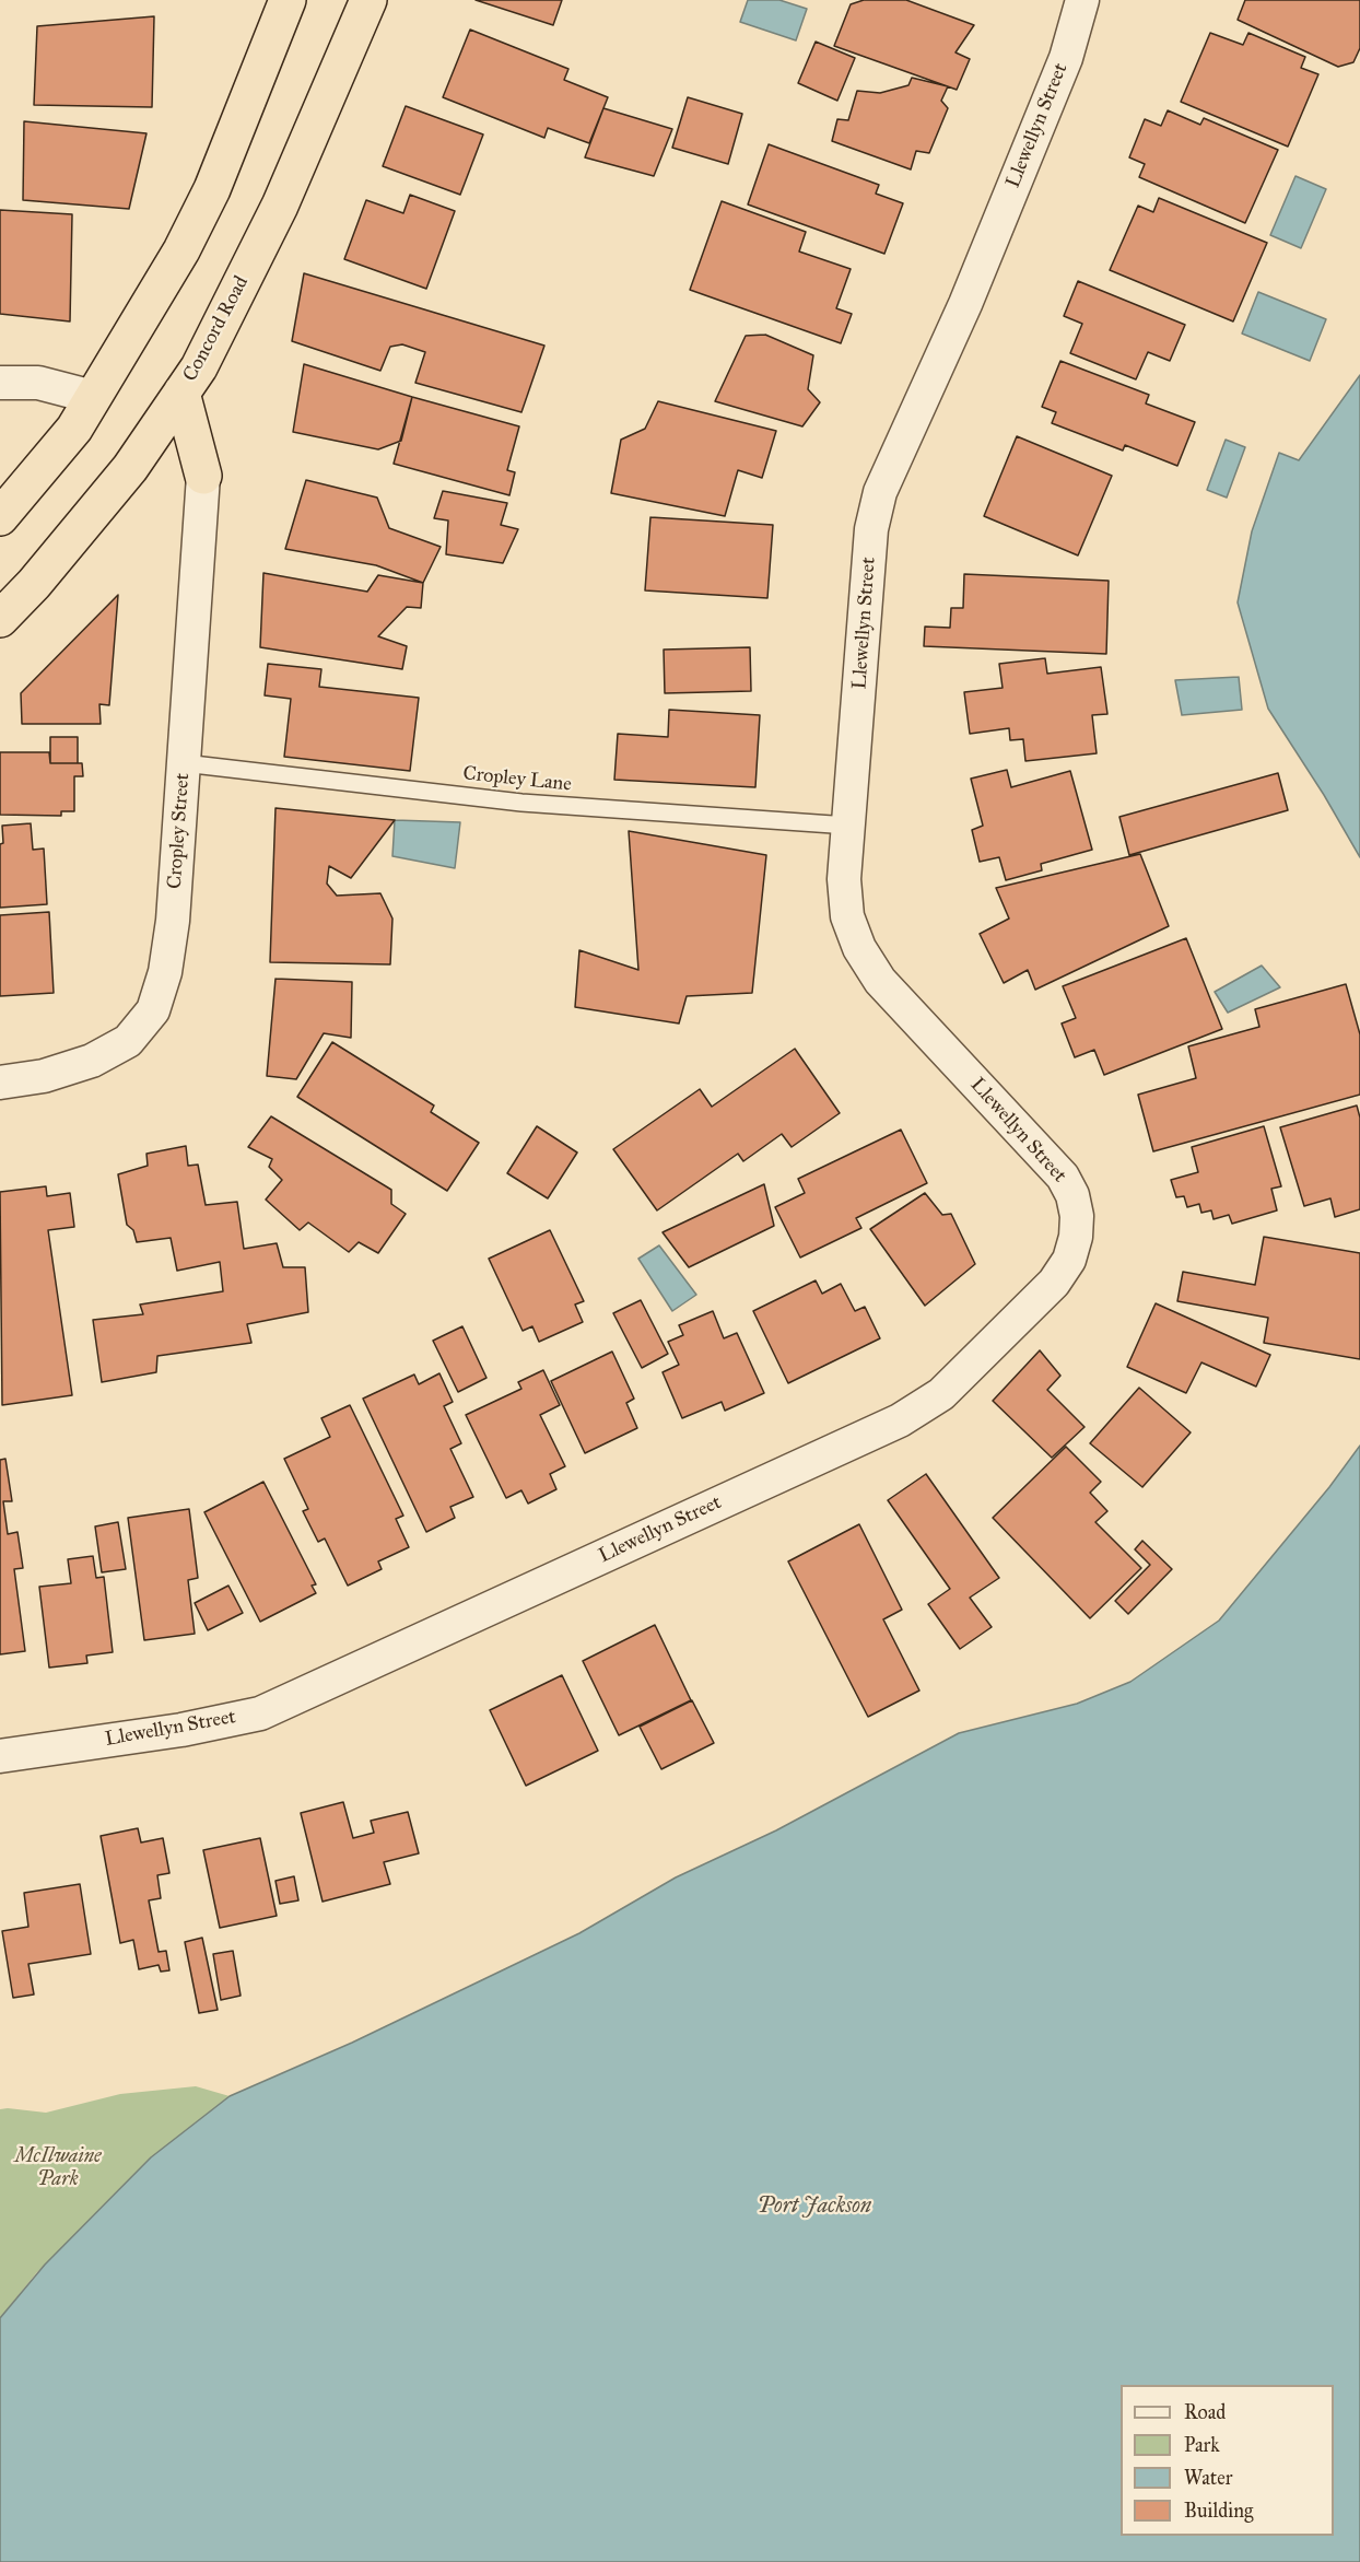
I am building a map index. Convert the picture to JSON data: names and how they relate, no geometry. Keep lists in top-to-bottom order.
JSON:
{
  "streets": {
    "highway": ["Concord Road"],
    "street": ["Llewellyn Street", "Cropley Street"],
    "lane": ["Cropley Lane"]
  },
  "crossings": [
    ["Llewellyn Street", "Cropley Lane"],
    ["Cropley Lane", "Cropley Street"]
  ],
  "water": ["Port Jackson"],
  "parks": ["McIlwaine Park"],
  "legend": [
    "Road",
    "Park",
    "Water",
    "Building"
  ]
}
